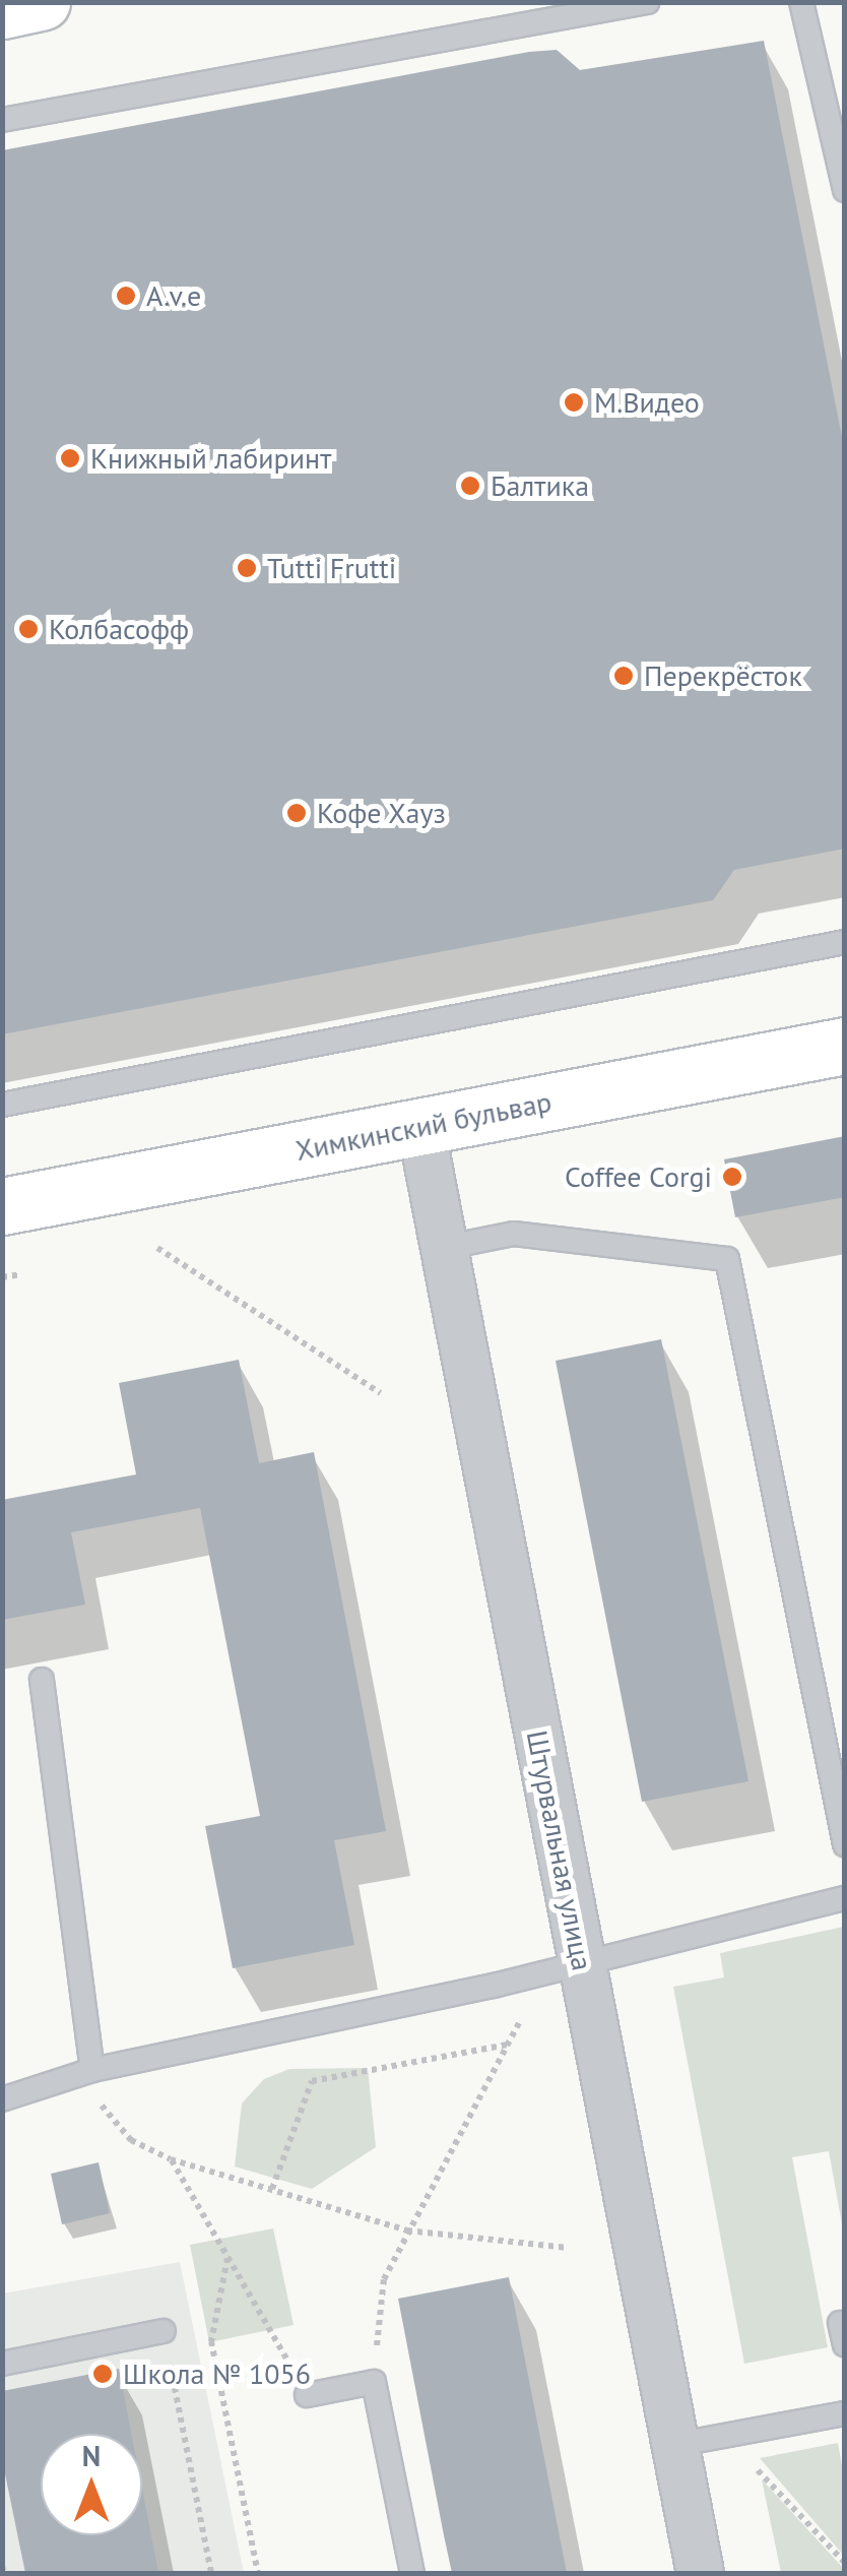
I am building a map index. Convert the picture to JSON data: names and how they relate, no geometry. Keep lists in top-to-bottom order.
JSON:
{
  "streets": {
    "main road": ["Химкинский бульвар"],
    "street": ["Штурвальная улица"]
  },
  "crossings": [
    ["Химкинский бульвар", "Штурвальная улица"]
  ],
  "places": [
    "A.v.e",
    "М.Видео",
    "Книжный лабиринт",
    "Балтика",
    "Tutti Frutti",
    "Колбасофф",
    "Перекрёсток",
    "Кофе Хауз",
    "Coffee Corgi",
    "Школа № 1056"
  ],
  "north": "top"
}
